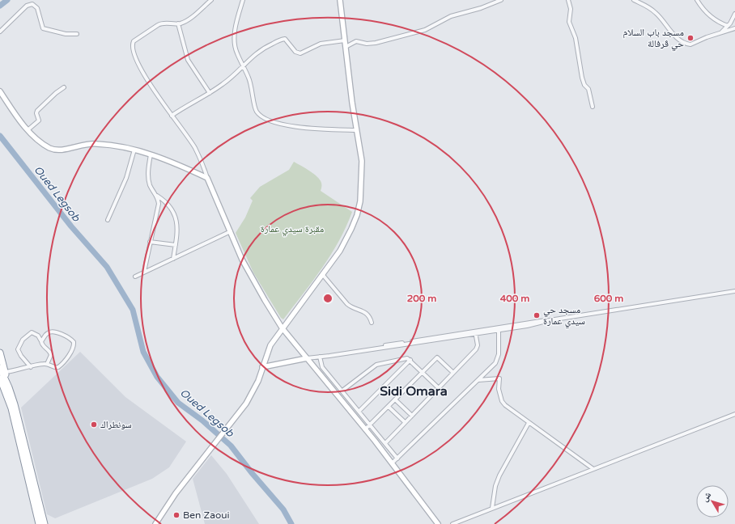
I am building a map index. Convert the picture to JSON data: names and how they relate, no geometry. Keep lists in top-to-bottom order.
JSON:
{
  "districts": ["Sidi Omara"],
  "water": ["Oued Legsob"],
  "parks": ["مقبرة سيدي عمارة"],
  "places": [
    "مسجد باب السلام حي ڨرفالة",
    "مسجد حي سيدي عمارة",
    "سونطراك",
    "Ben Zaoui"
  ],
  "north": "top left",
  "rings": ["200 m", "400 m", "600 m"]
}
